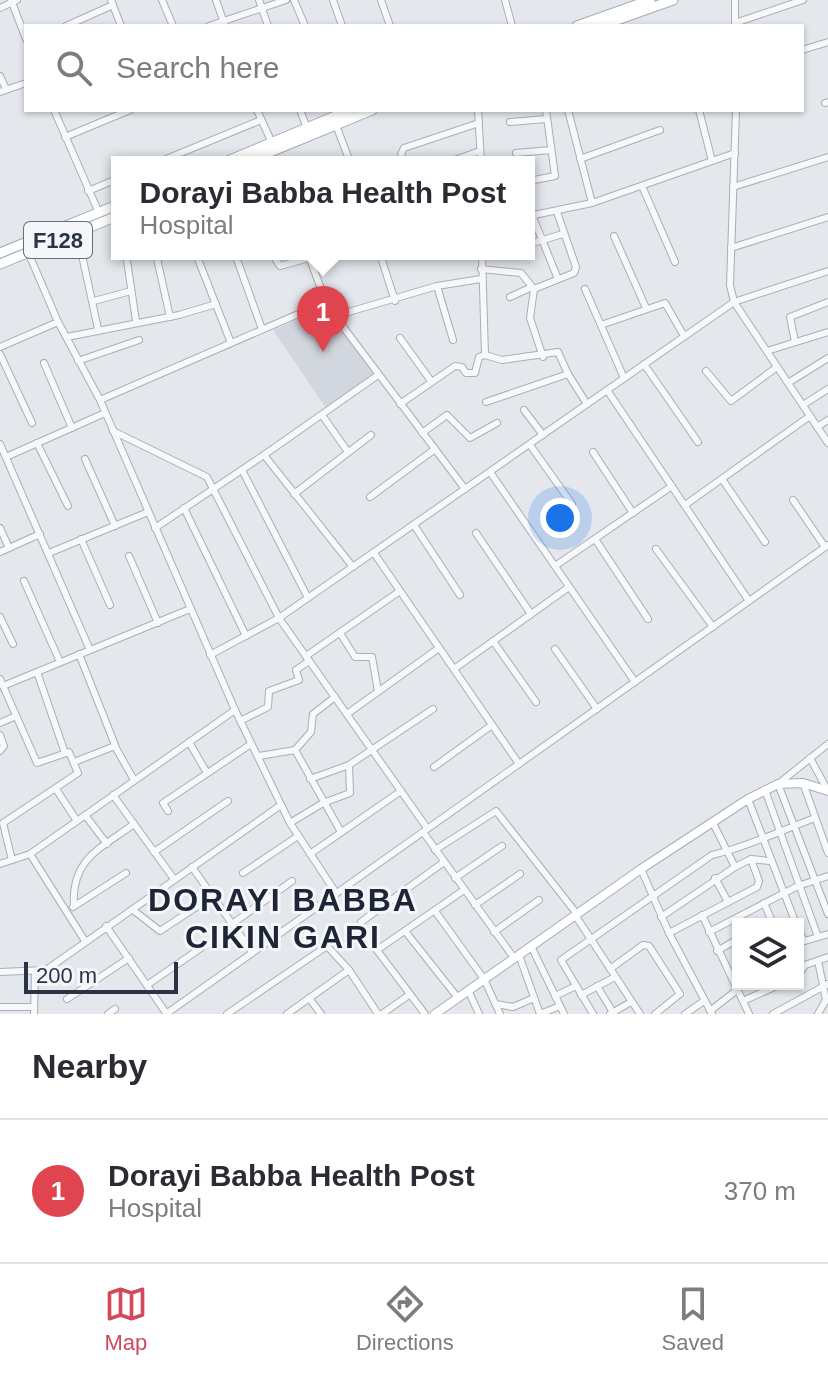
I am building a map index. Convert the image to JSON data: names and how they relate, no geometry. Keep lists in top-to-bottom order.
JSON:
{
  "streets": {
    "main road": ["F128"]
  },
  "districts": ["DORAYI BABBA CIKIN GARI"],
  "scale_bar": "200 m",
  "page": {
    "search": "Search here",
    "popup": ["Dorayi Babba Health Post", "Hospital"],
    "pins": "1",
    "scale": "200 m",
    "heading": "Nearby",
    "list": [
      {
        "mark": "1",
        "name": "Dorayi Babba Health Post",
        "note": "Hospital",
        "value": "370 m"
      }
    ],
    "nav": ["Map", "Directions", "Saved"]
  }
}
